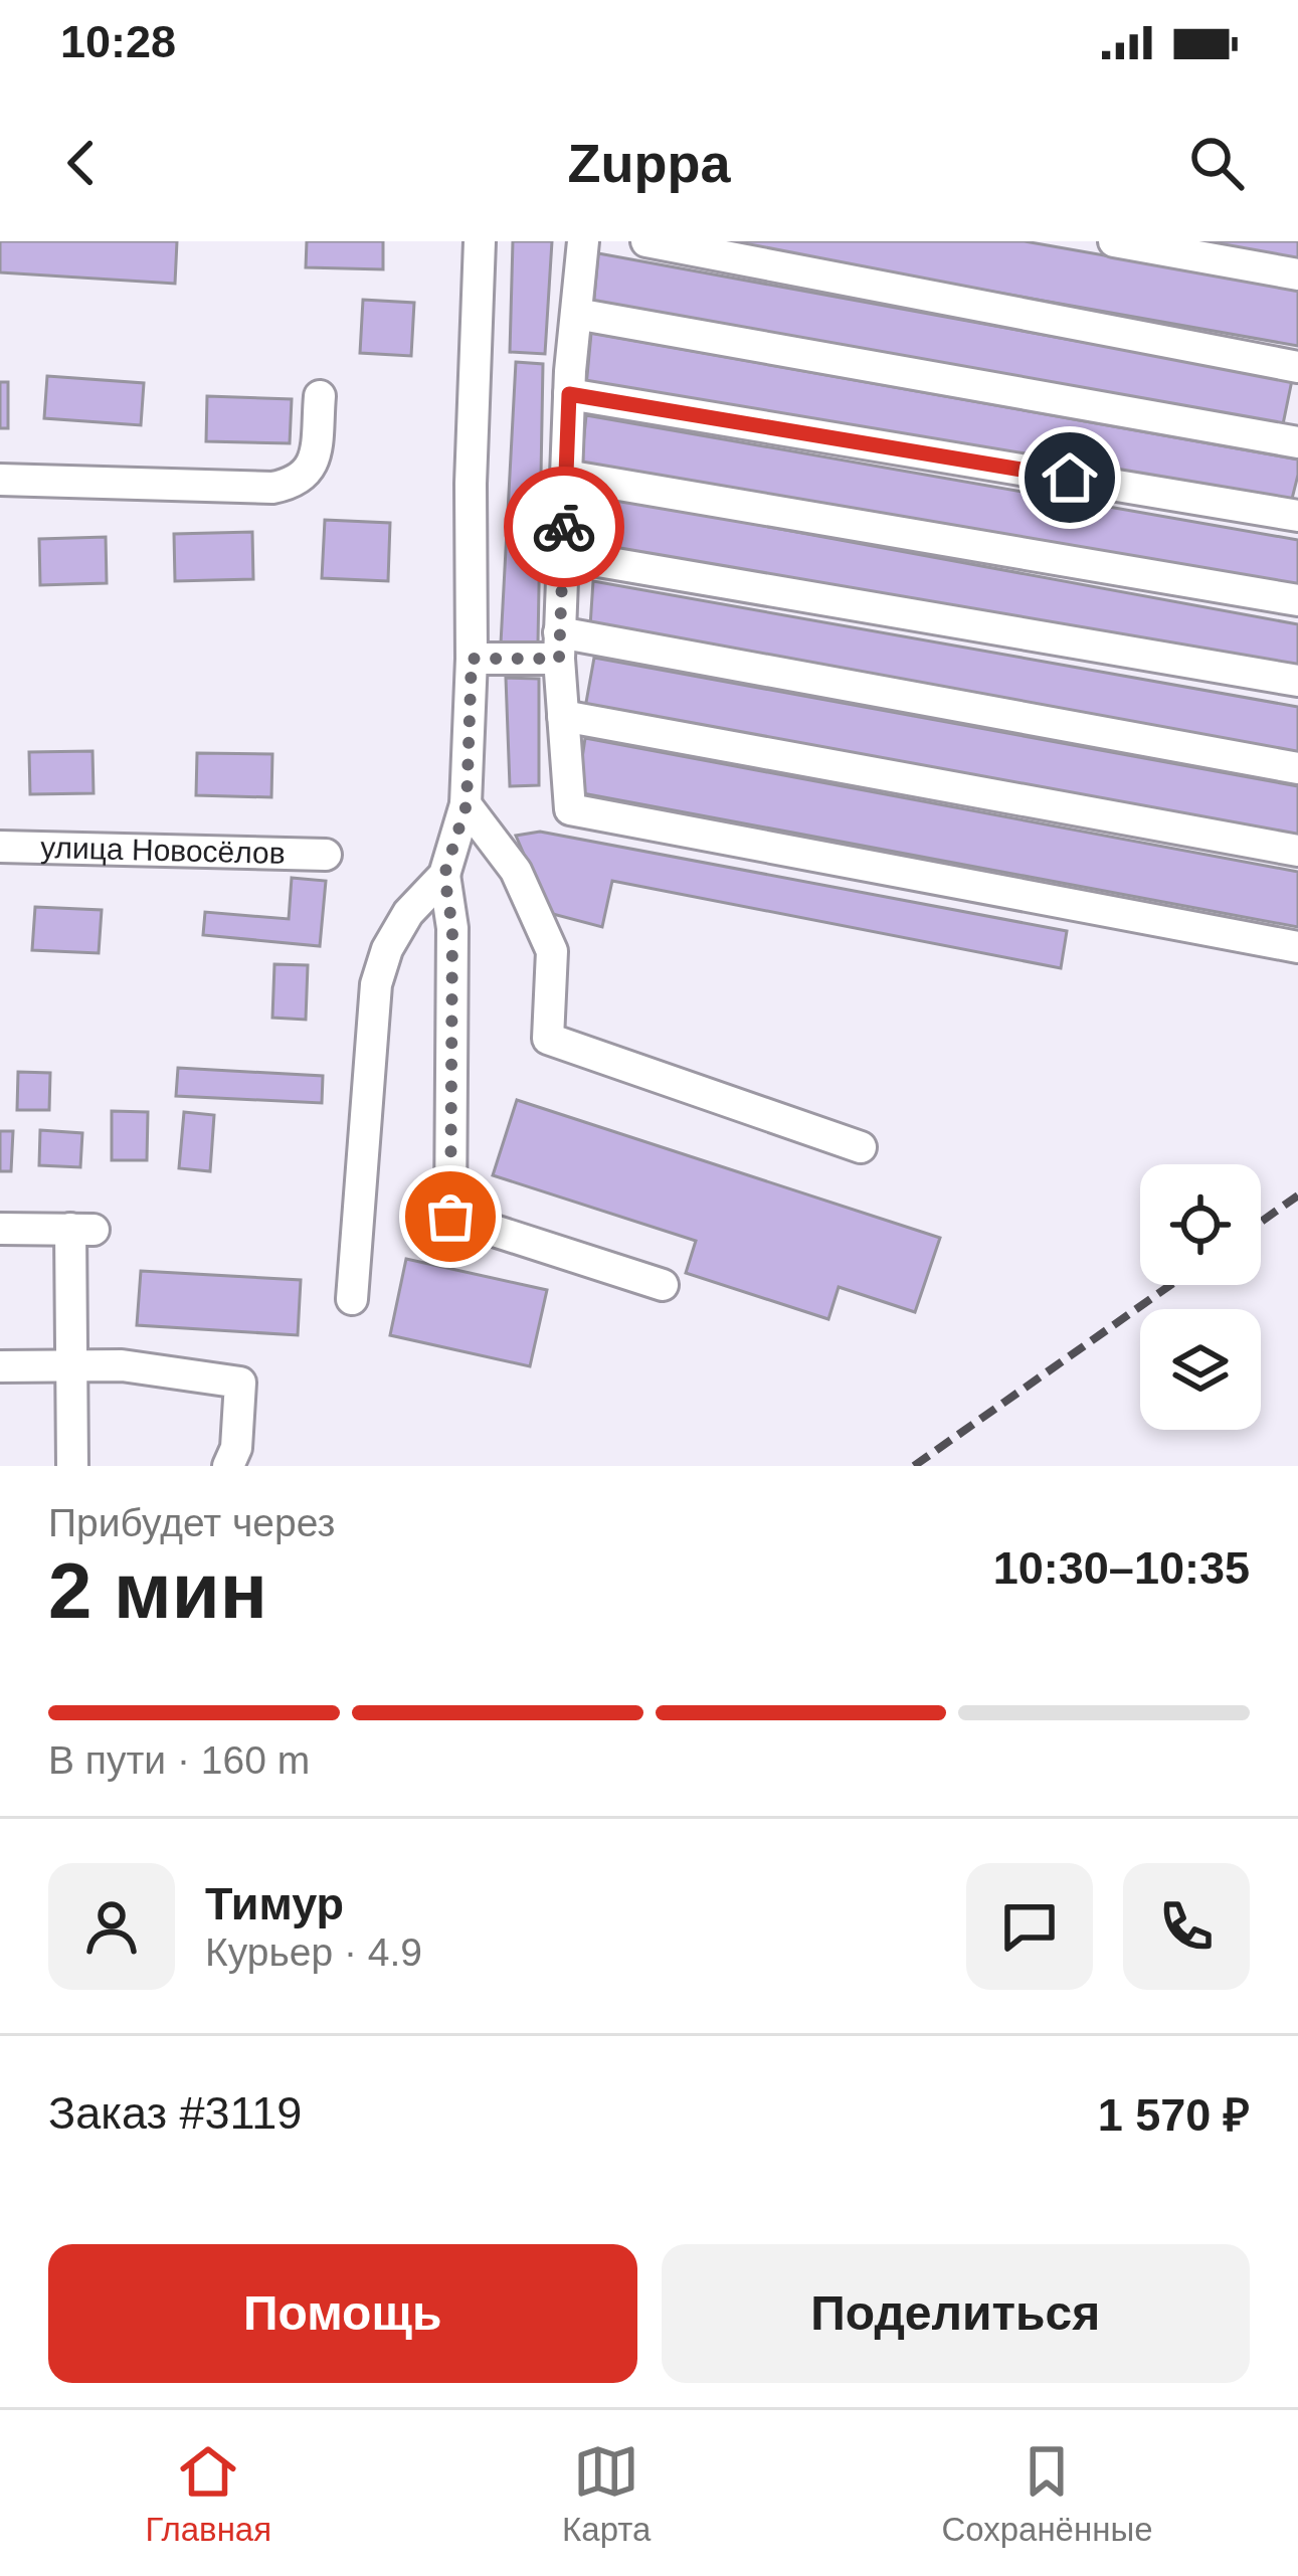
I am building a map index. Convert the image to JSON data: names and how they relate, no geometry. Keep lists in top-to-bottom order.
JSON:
{
  "streets": {
    "street": ["улица Новосёлов"]
  },
  "page": {
    "status": "10:28",
    "header": "Zuppa",
    "heading": ["2 мин", "Прибудет через", "10:30–10:35"],
    "panel": [
      "Тимур",
      "Курьер · 4.9",
      "Заказ #3119",
      "1 570 ₽"
    ],
    "bar": "В пути · 160 m",
    "buttons": ["Помощь", "Поделиться"],
    "tabs": ["Главная", "Карта", "Сохранённые"]
  }
}
